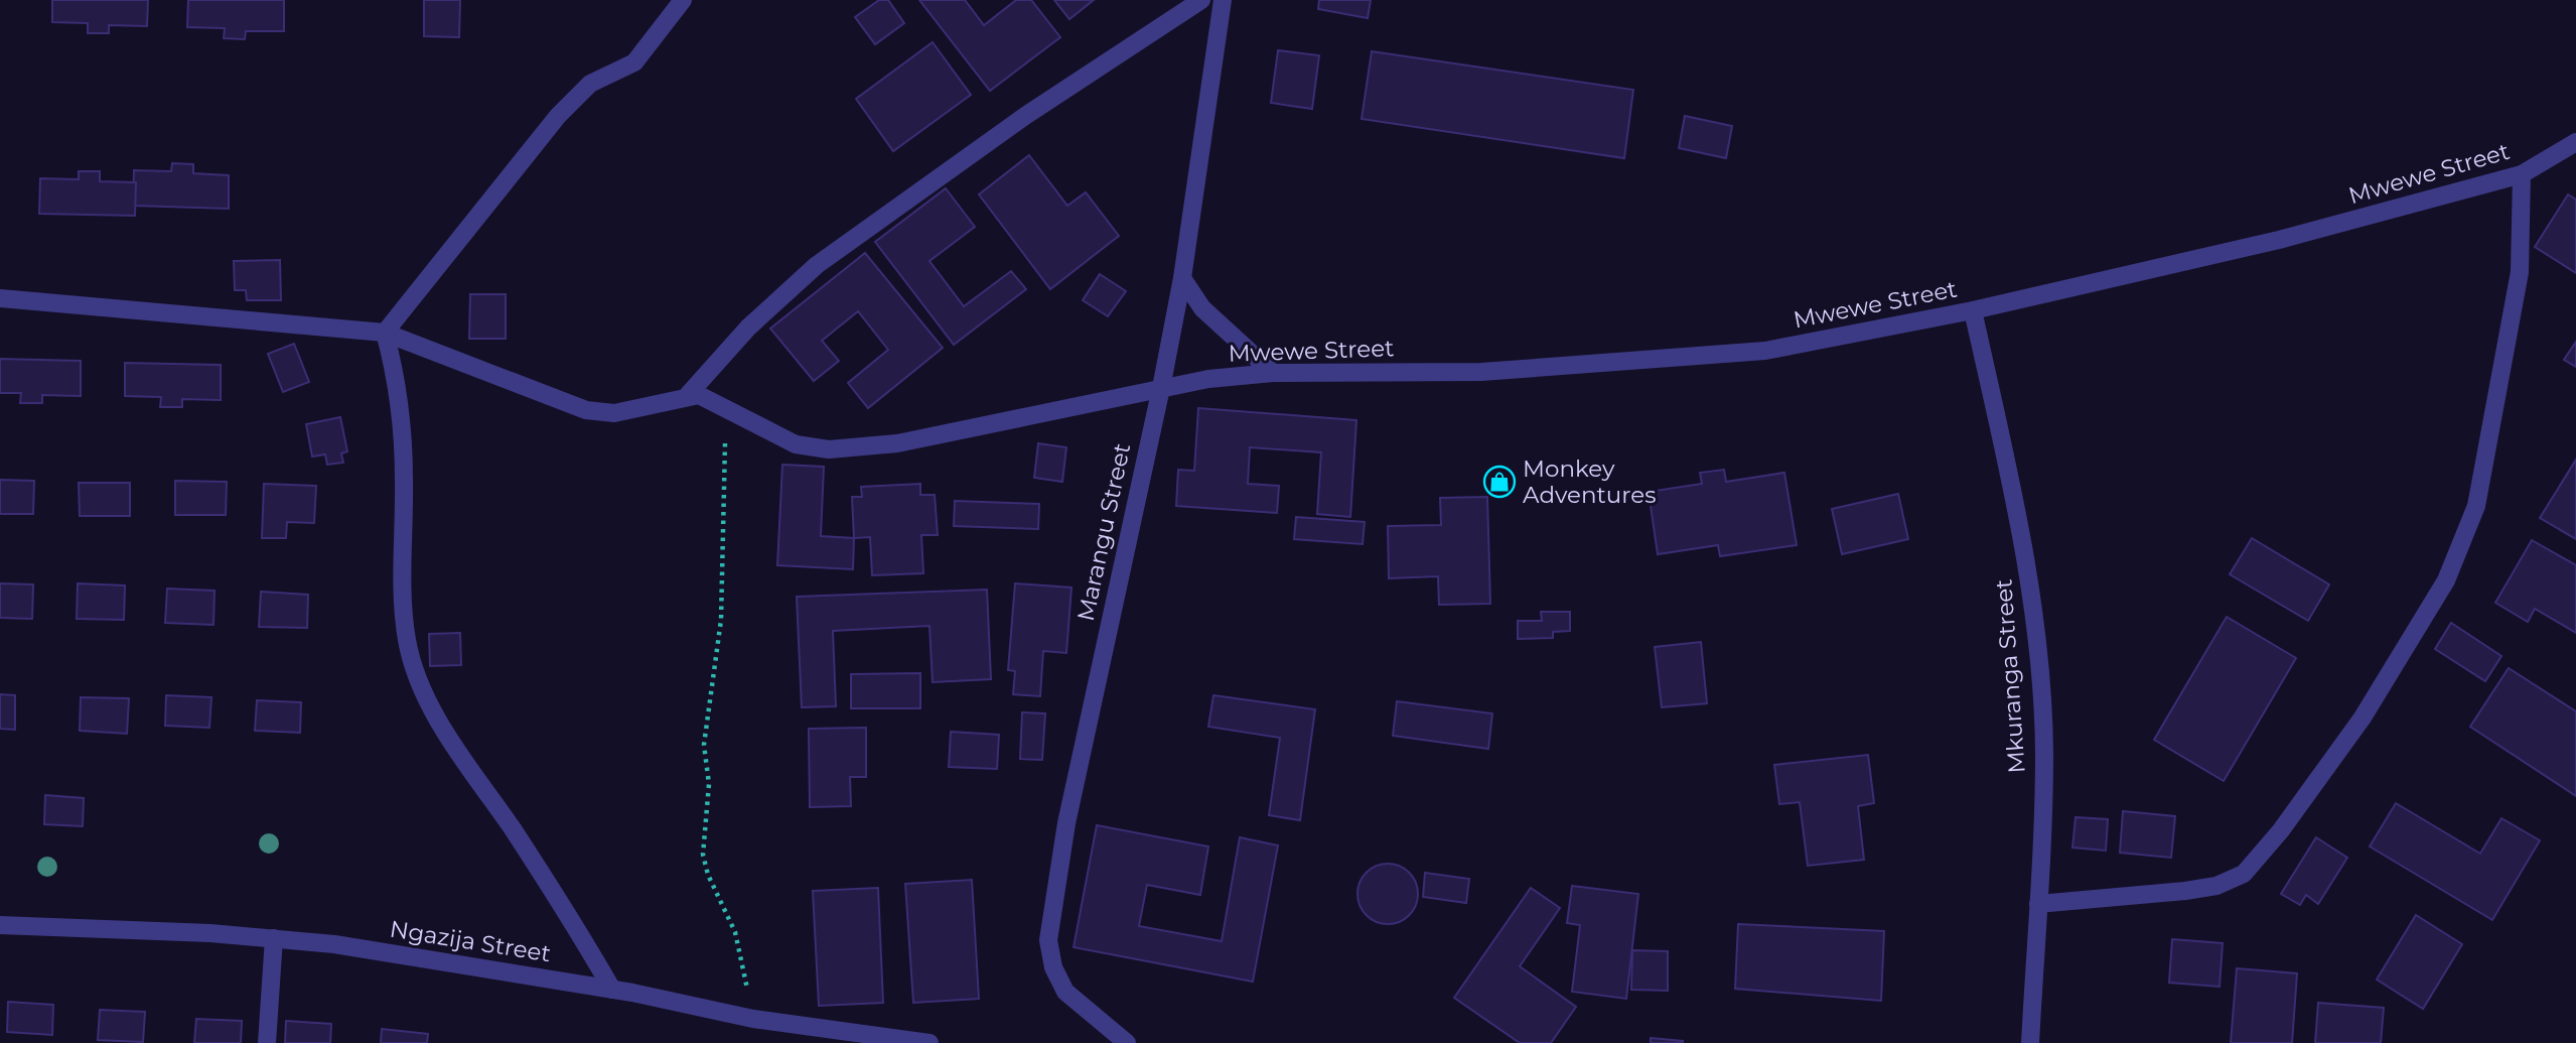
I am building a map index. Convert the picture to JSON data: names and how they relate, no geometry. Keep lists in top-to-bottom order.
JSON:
{
  "streets": {
    "street": [
      "Mwewe Street",
      "Marangu Street",
      "Mkuranga Street",
      "Ngazija Street"
    ]
  },
  "crossings": [
    ["Mwewe Street", "Marangu Street"],
    ["Mwewe Street", "Mkuranga Street"]
  ],
  "places": {
    "shop": ["Monkey Adventures"]
  }
}
